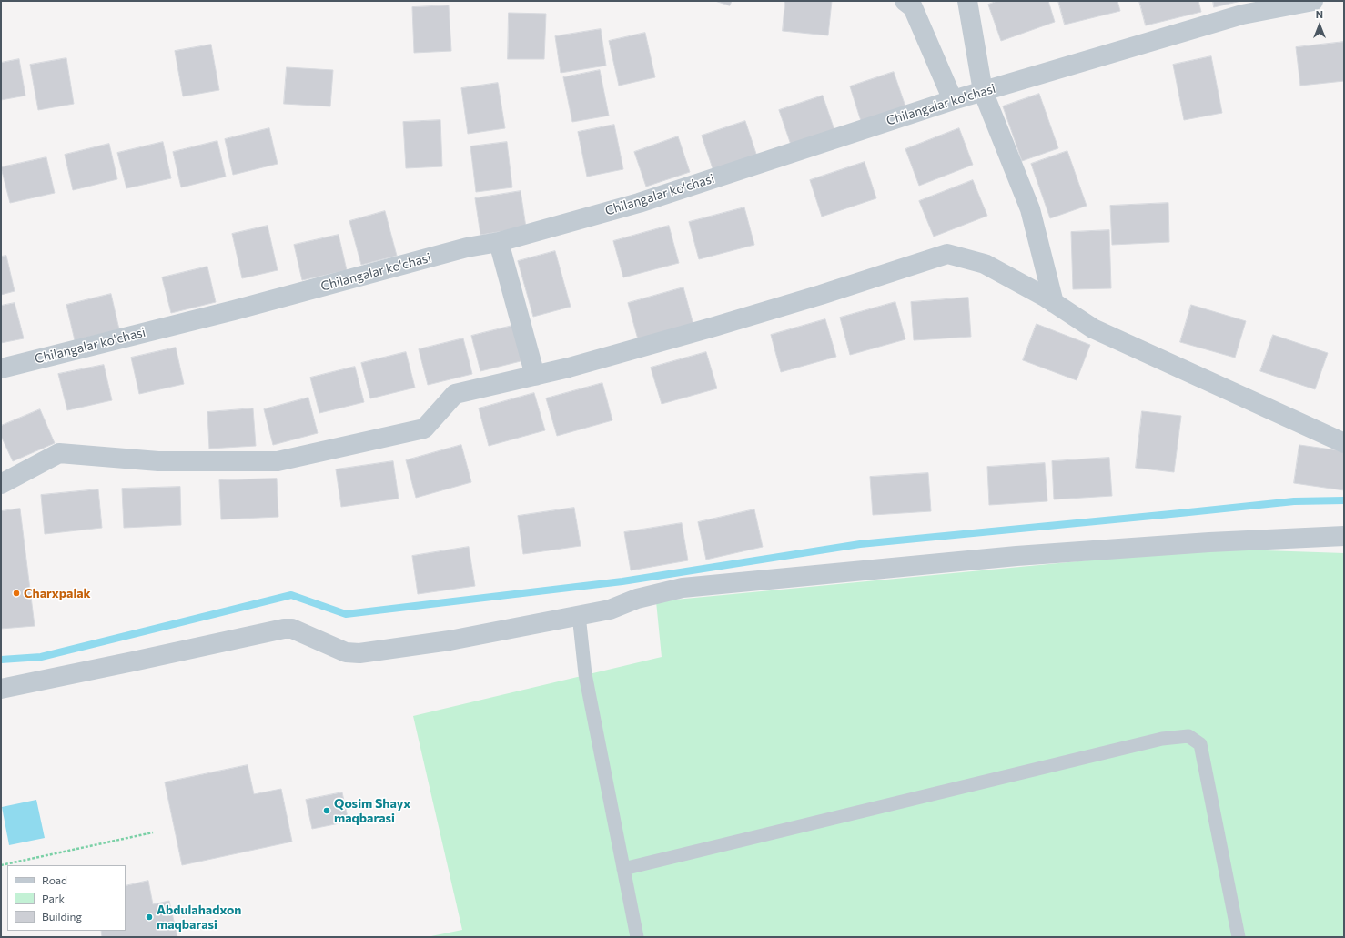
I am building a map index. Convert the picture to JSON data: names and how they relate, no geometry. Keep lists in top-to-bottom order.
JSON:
{
  "streets": {
    "street": ["Chilangalar ko'chasi"]
  },
  "places": ["Charxpalak", "Qosim Shayx maqbarasi", "Abdulahadxon maqbarasi"],
  "legend": ["Road", "Park", "Building"],
  "north": "top"
}
